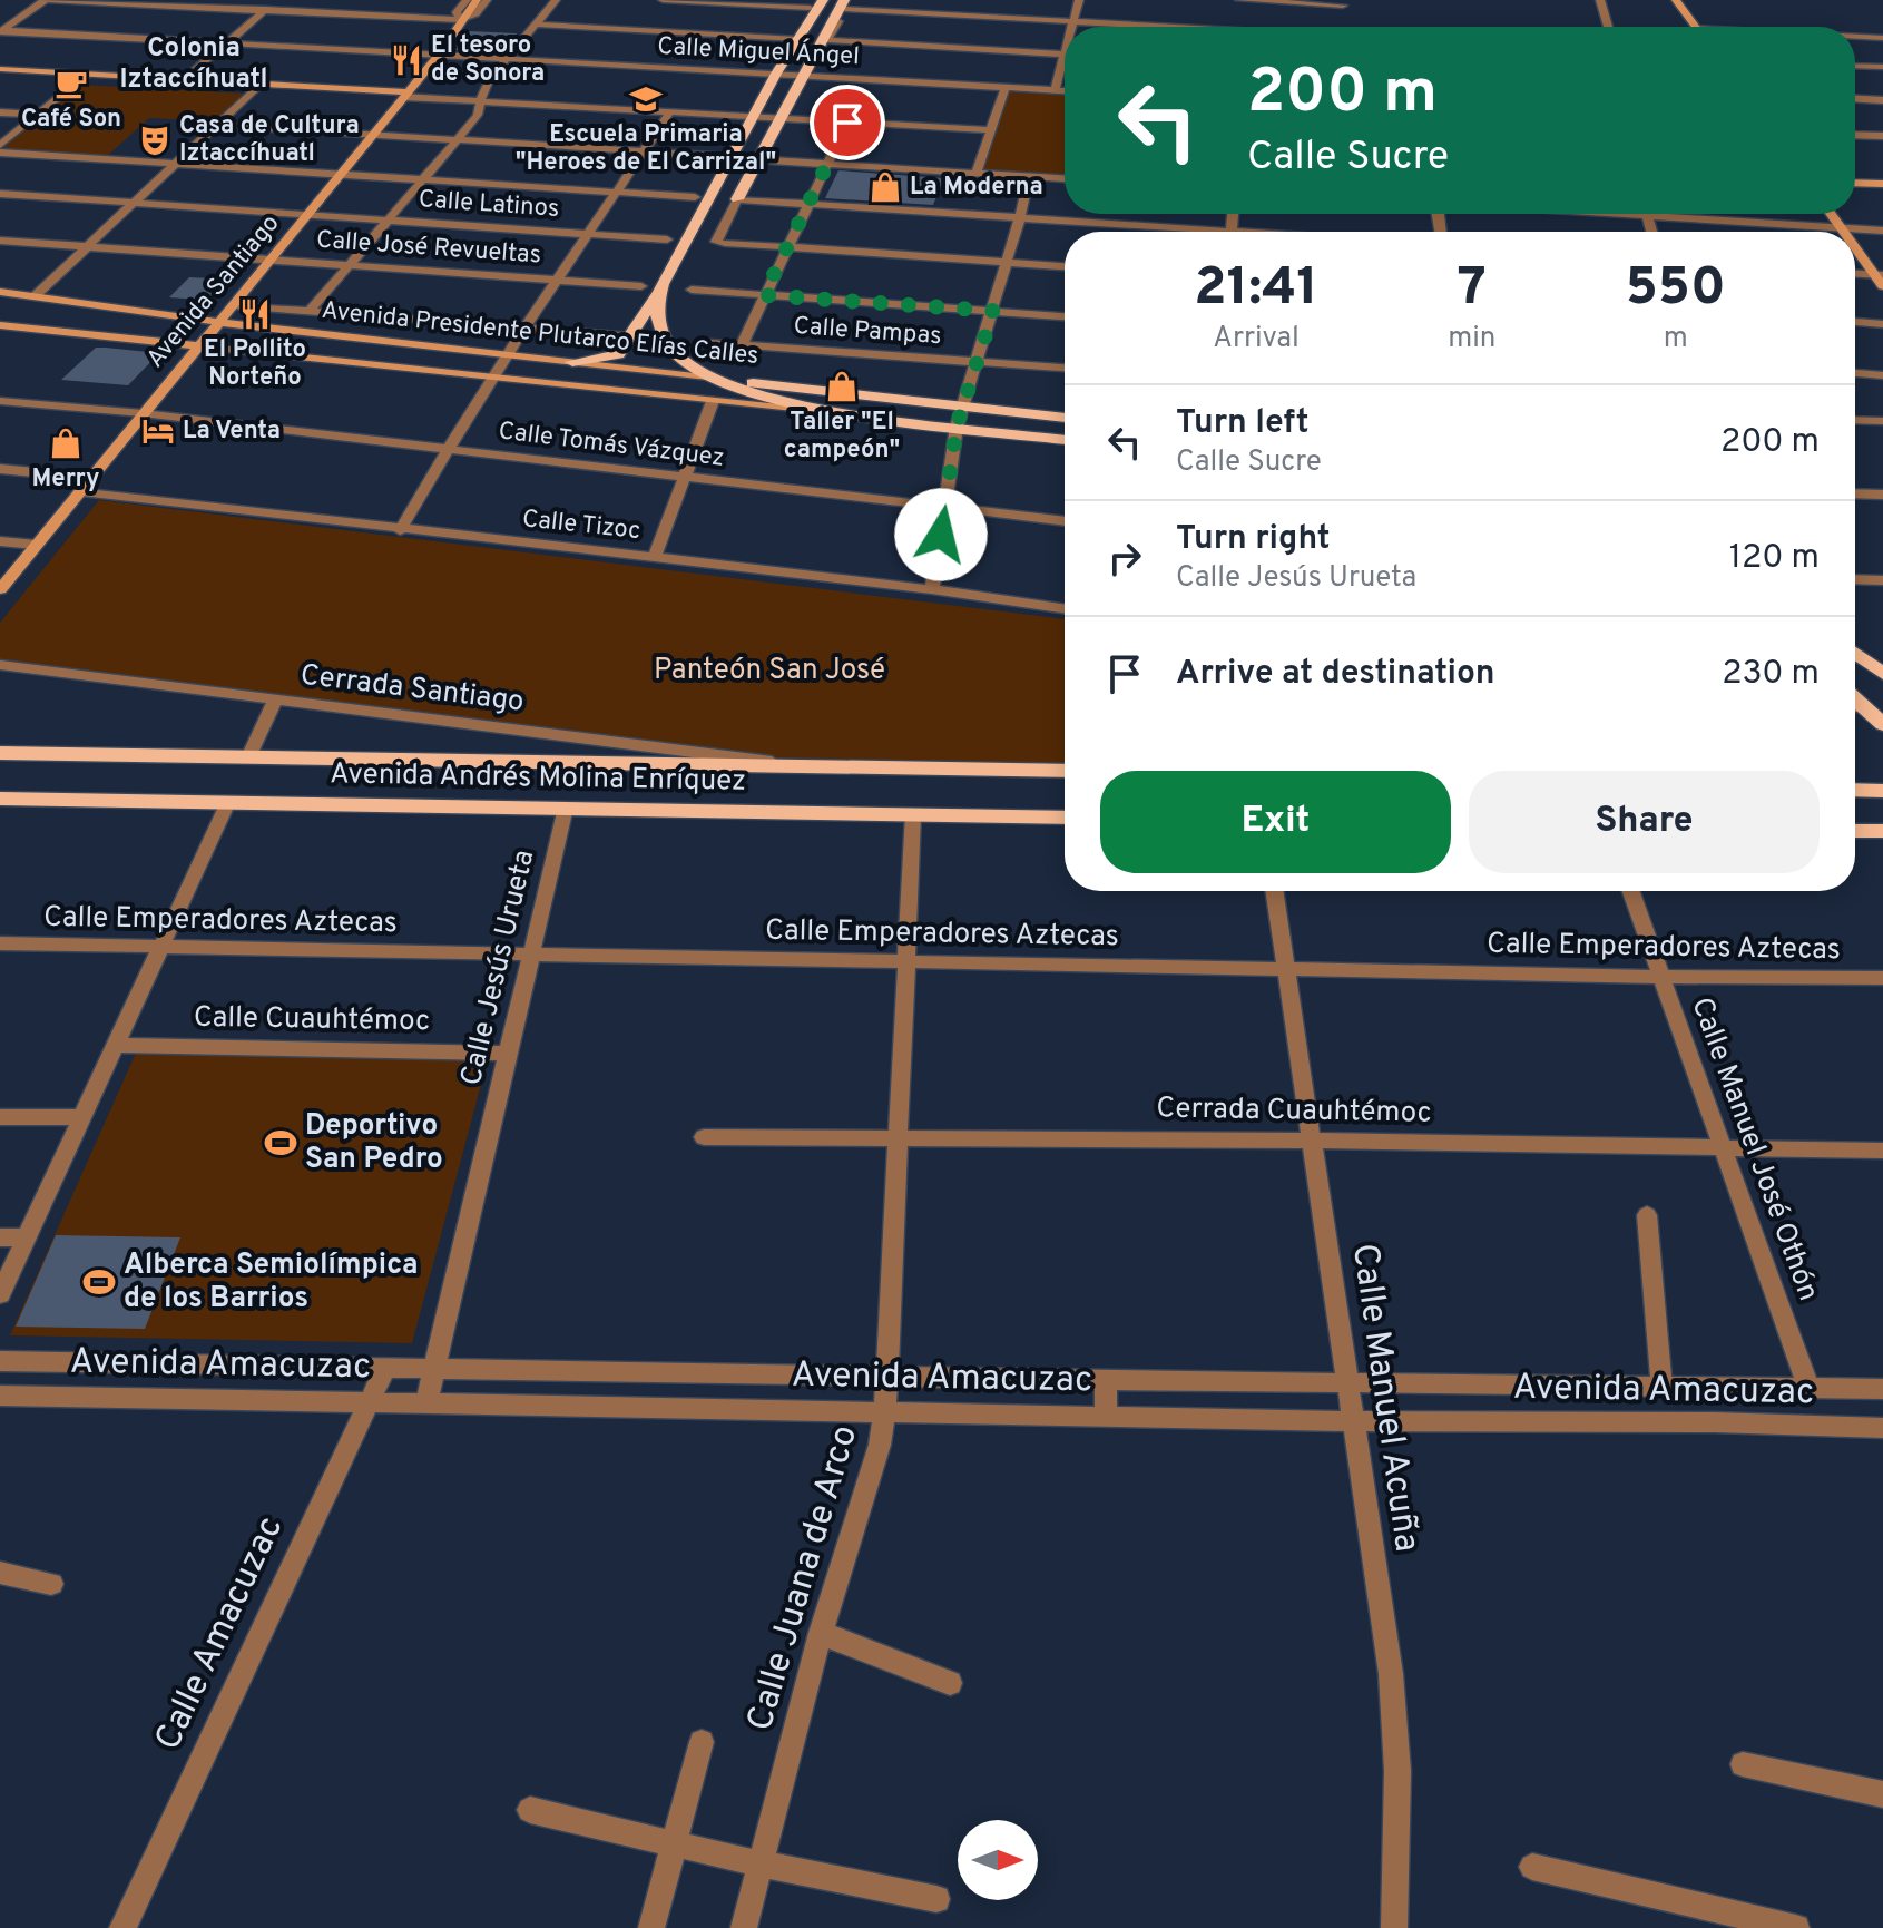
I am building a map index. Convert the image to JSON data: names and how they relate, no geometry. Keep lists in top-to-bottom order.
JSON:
{
  "streets": {
    "main road": ["Avenida Presidente Plutarco Elías Calles", "Avenida Andrés Molina Enríquez"],
    "street": [
      "Calle Miguel Ángel",
      "Calle Latinos",
      "Calle José Revueltas",
      "Avenida Santiago",
      "Calle Pampas",
      "Calle Tomás Vázquez",
      "Calle Tizoc",
      "Cerrada Santiago",
      "Calle Emperadores Aztecas",
      "Calle Jesús Urueta",
      "Calle Cuauhtémoc",
      "Cerrada Cuauhtémoc",
      "Calle Manuel José Othón",
      "Avenida Amacuzac",
      "Calle Manuel Acuña",
      "Calle Juana de Arco",
      "Calle Amacuzac"
    ]
  },
  "crossings": [
    ["Calle Miguel Ángel", "Avenida Santiago"],
    ["Calle Latinos", "Avenida Santiago"],
    ["Calle José Revueltas", "Avenida Santiago"],
    ["Avenida Santiago", "Avenida Presidente Plutarco Elías Calles"],
    ["Avenida Santiago", "Calle Tomás Vázquez"],
    ["Avenida Santiago", "Calle Tizoc"],
    ["Cerrada Santiago", "Avenida Andrés Molina Enríquez"],
    ["Avenida Andrés Molina Enríquez", "Calle Jesús Urueta"],
    ["Avenida Andrés Molina Enríquez", "Calle Juana de Arco"],
    ["Calle Emperadores Aztecas", "Calle Jesús Urueta"],
    ["Calle Emperadores Aztecas", "Calle Manuel José Othón"],
    ["Calle Emperadores Aztecas", "Calle Manuel Acuña"],
    ["Calle Emperadores Aztecas", "Calle Juana de Arco"],
    ["Calle Jesús Urueta", "Calle Cuauhtémoc"],
    ["Calle Jesús Urueta", "Avenida Amacuzac"],
    ["Cerrada Cuauhtémoc", "Calle Manuel José Othón"],
    ["Cerrada Cuauhtémoc", "Calle Manuel Acuña"],
    ["Cerrada Cuauhtémoc", "Calle Juana de Arco"],
    ["Calle Manuel José Othón", "Avenida Amacuzac"],
    ["Avenida Amacuzac", "Calle Manuel Acuña"],
    ["Avenida Amacuzac", "Calle Juana de Arco"],
    ["Avenida Amacuzac", "Calle Amacuzac"]
  ],
  "districts": ["Colonia Iztaccíhuatl"],
  "parks": ["Panteón San José"],
  "places": {
    "restaurant": ["El tesoro de Sonora", "El Pollito Norteño"],
    "cafe": ["Café Son"],
    "school or university": ["Escuela Primaria \"Heroes de El Carrizal\""],
    "theatre": ["Casa de Cultura Iztaccíhuatl"],
    "shop": ["La Moderna", "Taller \"El campeón\"", "Merry"],
    "hotel": ["La Venta"],
    "sports": ["Deportivo San Pedro", "Alberca Semiolímpica de los Barrios"]
  },
  "north": "right",
  "page": {
    "turn": ["200 m", "Calle Sucre"],
    "eta": [
      "21:41",
      "Arrival",
      "7",
      "min",
      "550",
      "m"
    ],
    "list": [
      {
        "name": "Turn left",
        "note": "Calle Sucre",
        "value": "200 m"
      },
      {
        "name": "Turn right",
        "note": "Calle Jesús Urueta",
        "value": "120 m"
      },
      {
        "name": "Arrive at destination",
        "value": "230 m"
      }
    ],
    "buttons": ["Exit", "Share"]
  }
}
